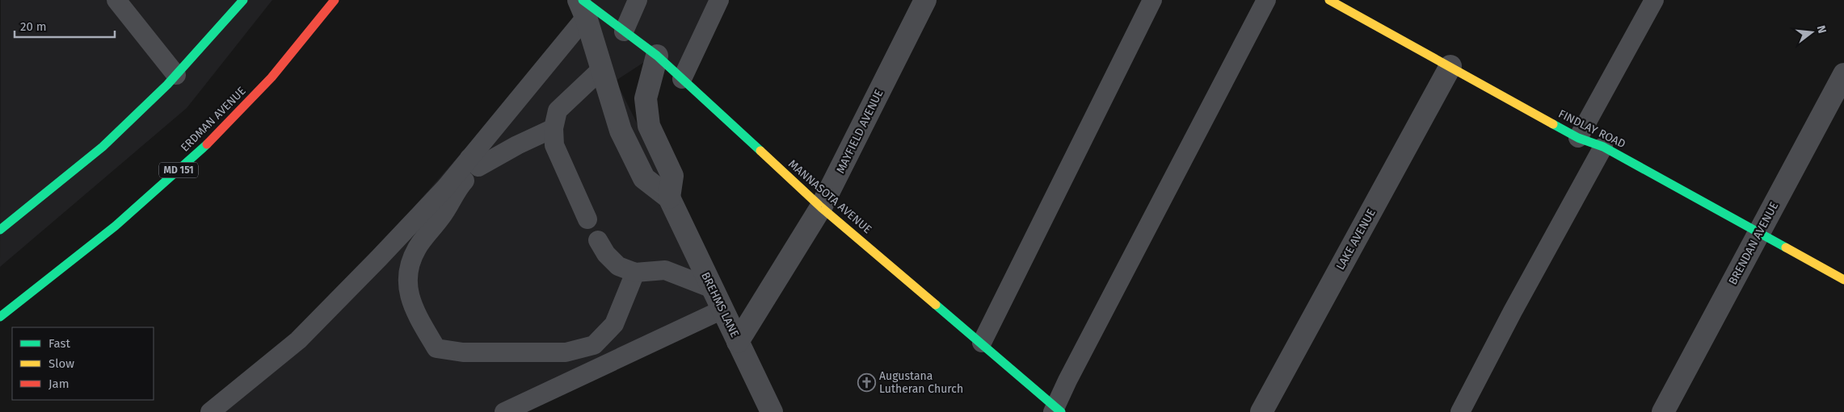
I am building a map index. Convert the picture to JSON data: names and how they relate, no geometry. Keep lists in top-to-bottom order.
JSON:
{
  "streets": {
    "street": [
      "ERDMAN AVENUE",
      "FINDLAY ROAD",
      "MAYFIELD AVENUE",
      "MD 151",
      "MANNASOTA AVENUE",
      "LAKE AVENUE",
      "BRENDAN AVENUE",
      "BREHMS LANE"
    ]
  },
  "crossings": [
    ["FINDLAY ROAD", "LAKE AVENUE"],
    ["FINDLAY ROAD", "BRENDAN AVENUE"],
    ["MAYFIELD AVENUE", "MANNASOTA AVENUE"],
    ["MAYFIELD AVENUE", "BREHMS LANE"],
    ["MANNASOTA AVENUE", "BREHMS LANE"]
  ],
  "places": {
    "church": ["Augustana Lutheran Church"]
  },
  "legend": ["Fast", "Slow", "Jam"],
  "scale_bar": "20 m",
  "north": "right"
}
